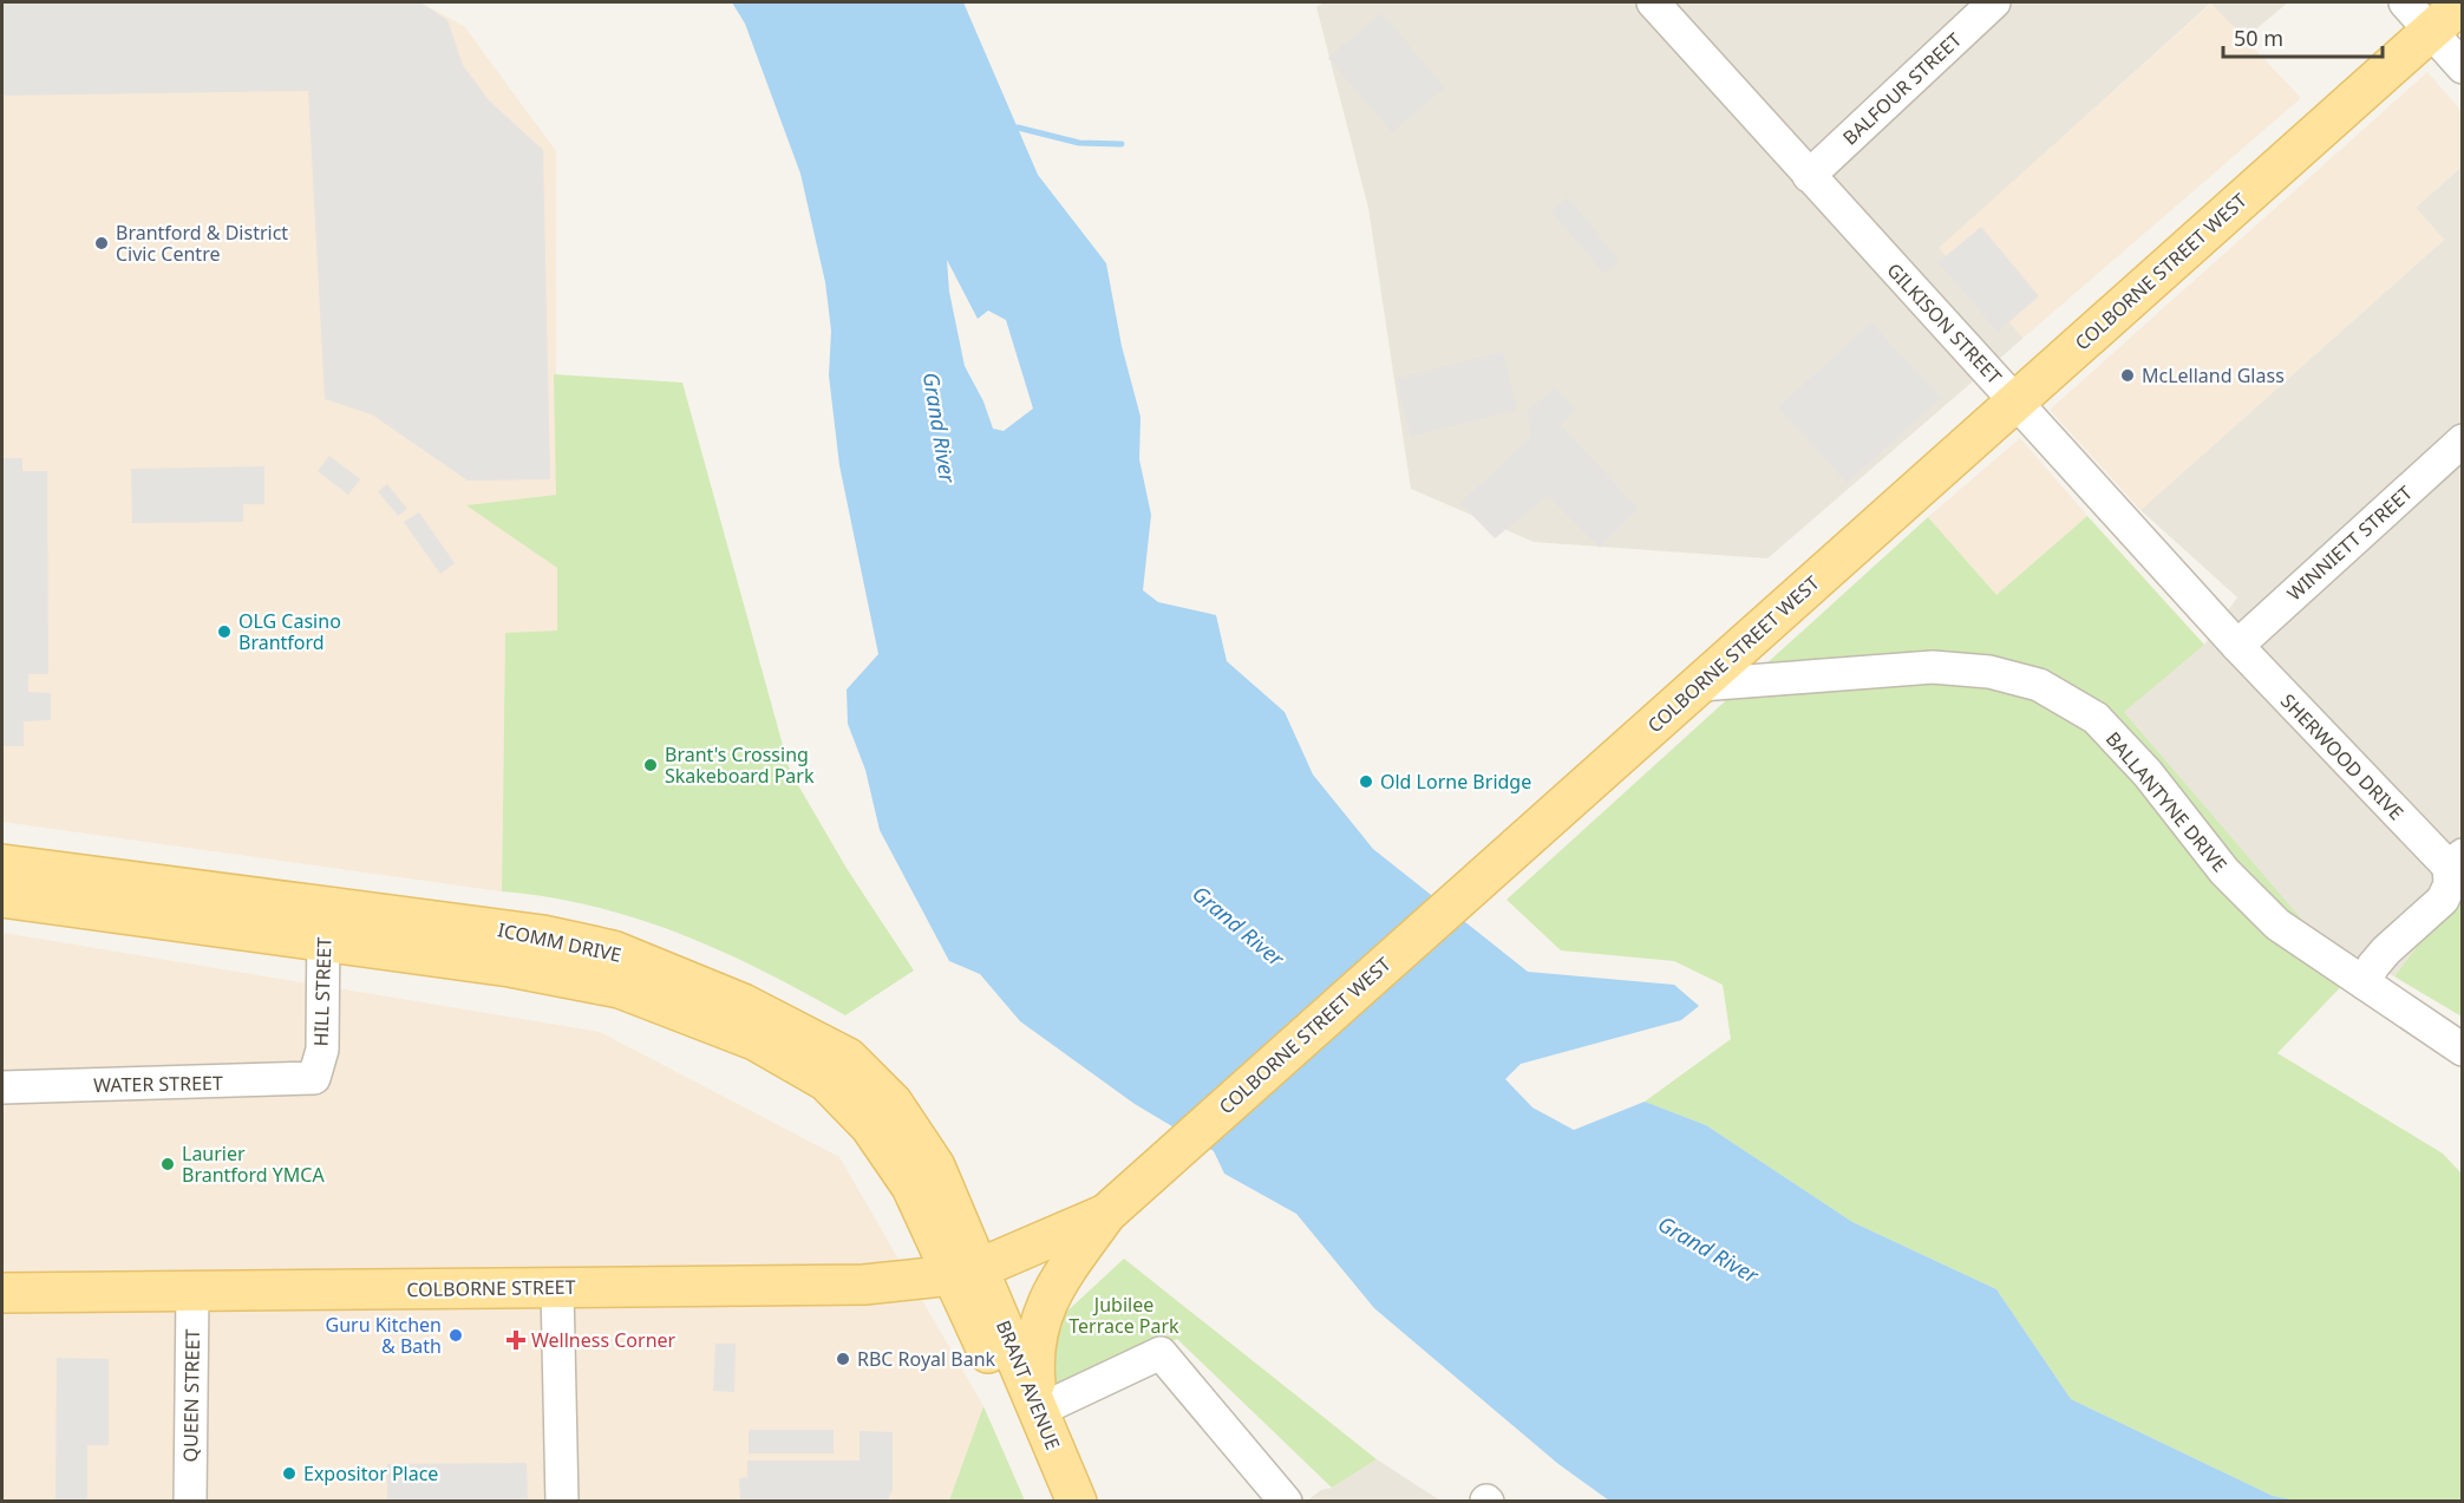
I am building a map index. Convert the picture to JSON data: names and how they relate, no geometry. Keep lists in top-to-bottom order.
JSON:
{
  "streets": {
    "main road": [
      "COLBORNE STREET WEST",
      "ICOMM DRIVE",
      "COLBORNE STREET",
      "BRANT AVENUE"
    ],
    "street": [
      "BALFOUR STREET",
      "GILKISON STREET",
      "WINNIETT STREET",
      "SHERWOOD DRIVE",
      "BALLANTYNE DRIVE",
      "HILL STREET",
      "WATER STREET",
      "QUEEN STREET"
    ]
  },
  "crossings": [
    ["BALFOUR STREET", "GILKISON STREET"],
    ["COLBORNE STREET WEST", "GILKISON STREET"],
    ["COLBORNE STREET WEST", "BALLANTYNE DRIVE"],
    ["COLBORNE STREET WEST", "ICOMM DRIVE"],
    ["COLBORNE STREET WEST", "COLBORNE STREET"],
    ["COLBORNE STREET WEST", "BRANT AVENUE"],
    ["GILKISON STREET", "WINNIETT STREET"],
    ["GILKISON STREET", "SHERWOOD DRIVE"],
    ["WINNIETT STREET", "SHERWOOD DRIVE"],
    ["SHERWOOD DRIVE", "BALLANTYNE DRIVE"],
    ["ICOMM DRIVE", "HILL STREET"],
    ["ICOMM DRIVE", "COLBORNE STREET"],
    ["ICOMM DRIVE", "BRANT AVENUE"],
    ["HILL STREET", "WATER STREET"],
    ["COLBORNE STREET", "BRANT AVENUE"],
    ["COLBORNE STREET", "QUEEN STREET"]
  ],
  "water": ["Grand River"],
  "parks": ["Jubilee Terrace Park"],
  "places": {
    "other": [
      "Brantford & District Civic Centre",
      "McLelland Glass",
      "OLG Casino Brantford",
      "Brant's Crossing Skakeboard Park",
      "Old Lorne Bridge",
      "Laurier Brantford YMCA",
      "Guru Kitchen & Bath",
      "RBC Royal Bank",
      "Expositor Place"
    ],
    "health": ["Wellness Corner"]
  },
  "scale_bar": "50 m"
}
